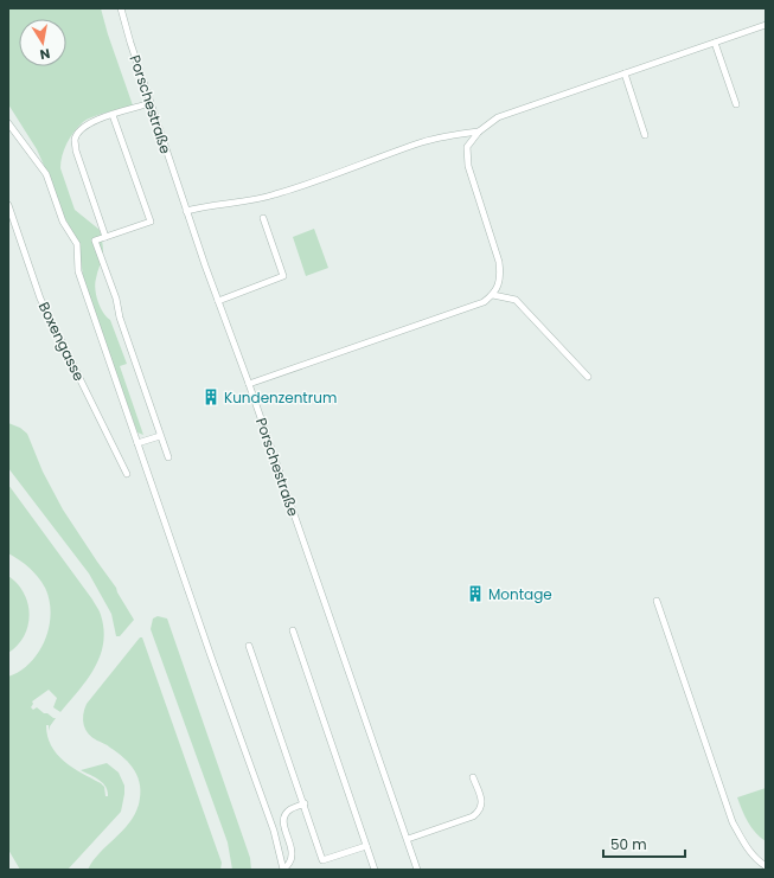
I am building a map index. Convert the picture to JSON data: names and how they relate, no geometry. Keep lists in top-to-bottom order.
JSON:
{
  "streets": {
    "lane": ["Porschestraße", "Boxengasse"]
  },
  "places": {
    "building": ["Kundenzentrum", "Montage"]
  },
  "scale_bar": "50 m",
  "north": "bottom"
}
